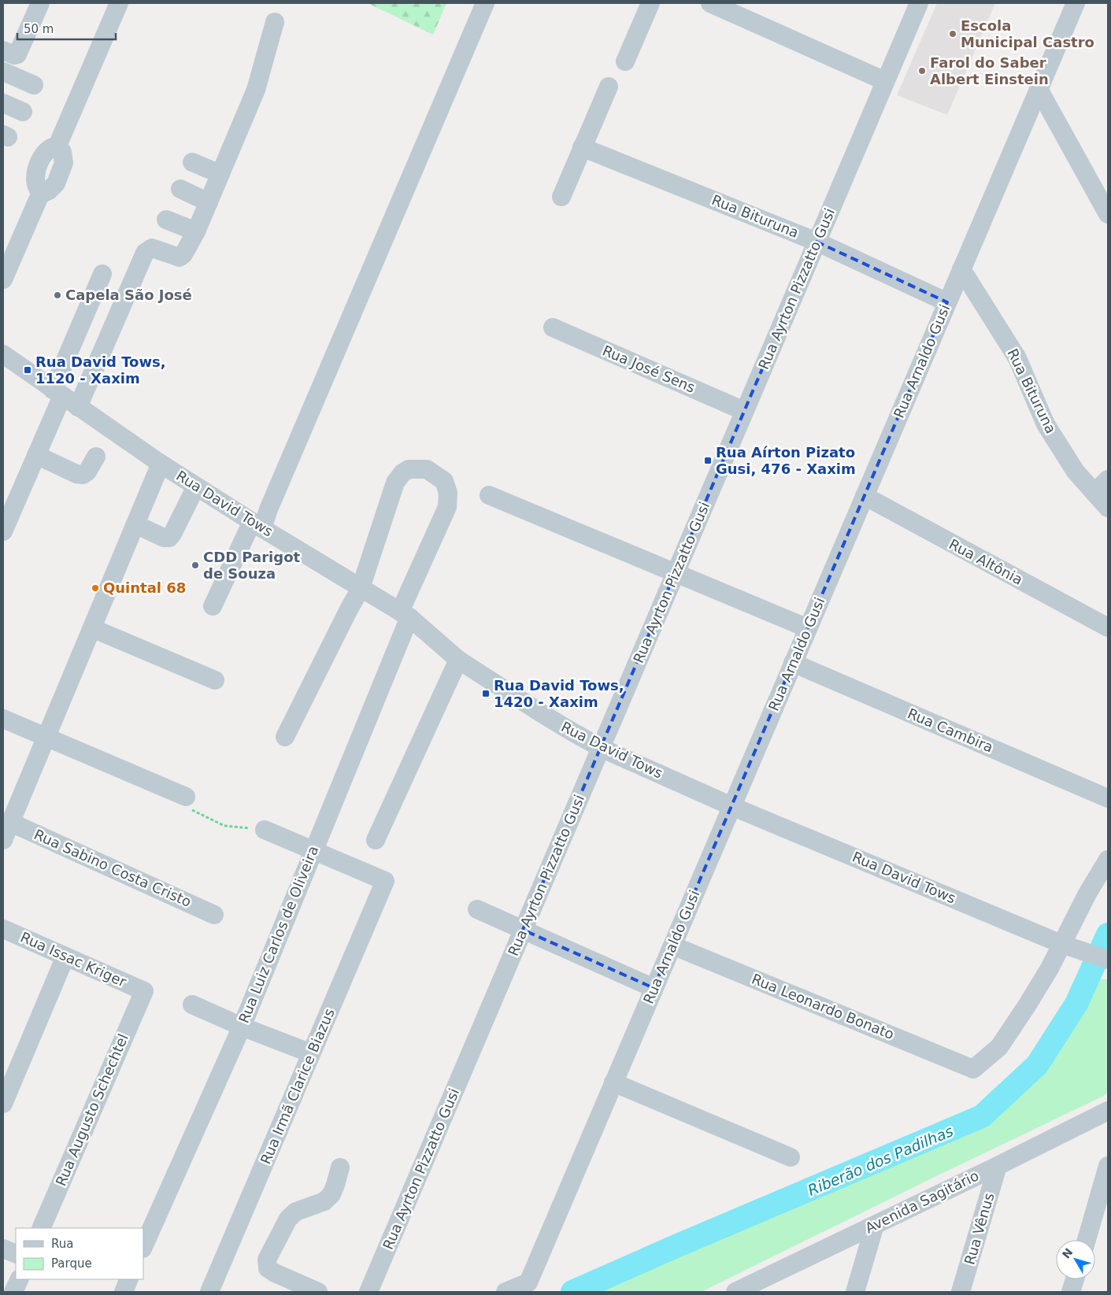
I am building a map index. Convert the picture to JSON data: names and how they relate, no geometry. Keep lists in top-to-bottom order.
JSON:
{
  "streets": {
    "street": [
      "Rua Bituruna",
      "Rua Ayrton Pizzatto Gusi",
      "Rua Arnaldo Gusi",
      "Rua José Sens",
      "Rua David Tows",
      "Rua Altônia",
      "Rua Cambira",
      "Rua Sabino Costa Cristo",
      "Rua Luiz Carlos de Oliveira",
      "Rua Issac Kriger",
      "Rua Leonardo Bonato",
      "Rua Irmã Clarice Biazus",
      "Rua Augusto Schechtel",
      "Avenida Sagitário",
      "Rua Vênus"
    ]
  },
  "crossings": [
    ["Rua Bituruna", "Rua Ayrton Pizzatto Gusi"],
    ["Rua Bituruna", "Rua Arnaldo Gusi"],
    ["Rua Ayrton Pizzatto Gusi", "Rua José Sens"],
    ["Rua Ayrton Pizzatto Gusi", "Rua David Tows"],
    ["Rua Arnaldo Gusi", "Rua David Tows"],
    ["Rua Arnaldo Gusi", "Rua Altônia"],
    ["Rua Arnaldo Gusi", "Rua Cambira"],
    ["Rua Arnaldo Gusi", "Rua Leonardo Bonato"],
    ["Rua David Tows", "Rua Luiz Carlos de Oliveira"],
    ["Rua David Tows", "Rua Leonardo Bonato"],
    ["Rua Luiz Carlos de Oliveira", "Rua Irmã Clarice Biazus"],
    ["Rua Issac Kriger", "Rua Augusto Schechtel"],
    ["Avenida Sagitário", "Rua Vênus"]
  ],
  "water": ["Riberão dos Padilhas"],
  "places": {
    "other": [
      "Escola Municipal Castro",
      "Farol do Saber Albert Einstein",
      "Capela São José",
      "CDD Parigot de Souza",
      "Quintal 68"
    ],
    "transit": ["Rua David Tows, 1120 - Xaxim", "Rua Aírton Pizato Gusi, 476 - Xaxim", "Rua David Tows, 1420 - Xaxim"]
  },
  "legend": ["Rua", "Parque"],
  "scale_bar": "50 m",
  "north": "top left"
}
